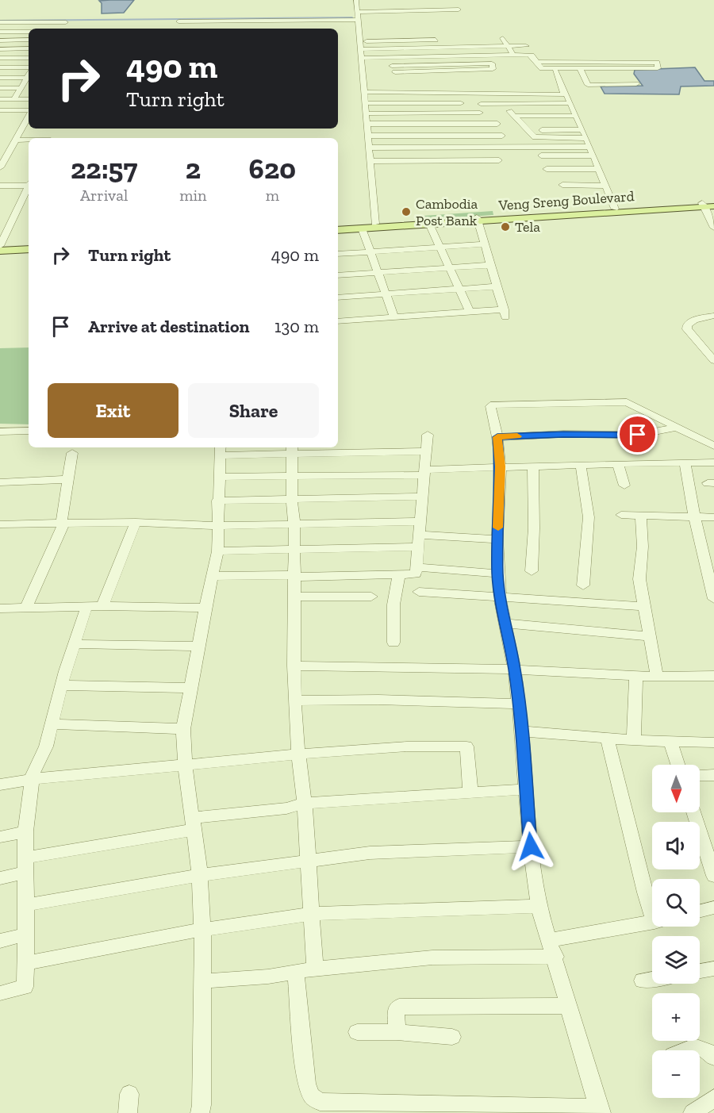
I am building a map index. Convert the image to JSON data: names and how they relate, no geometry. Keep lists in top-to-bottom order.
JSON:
{
  "streets": {
    "main road": ["Veng Sreng Boulevard"]
  },
  "places": ["Cambodia Post Bank", "Tela"],
  "north": "bottom",
  "page": {
    "turn": ["490 m", "Turn right"],
    "eta": [
      "22:57",
      "Arrival",
      "2",
      "min",
      "620",
      "m"
    ],
    "list": [
      {
        "name": "Turn right",
        "value": "490 m"
      },
      {
        "name": "Arrive at destination",
        "value": "130 m"
      }
    ],
    "buttons": ["Exit", "Share"],
    "map_buttons": ["+", "−"]
  }
}
